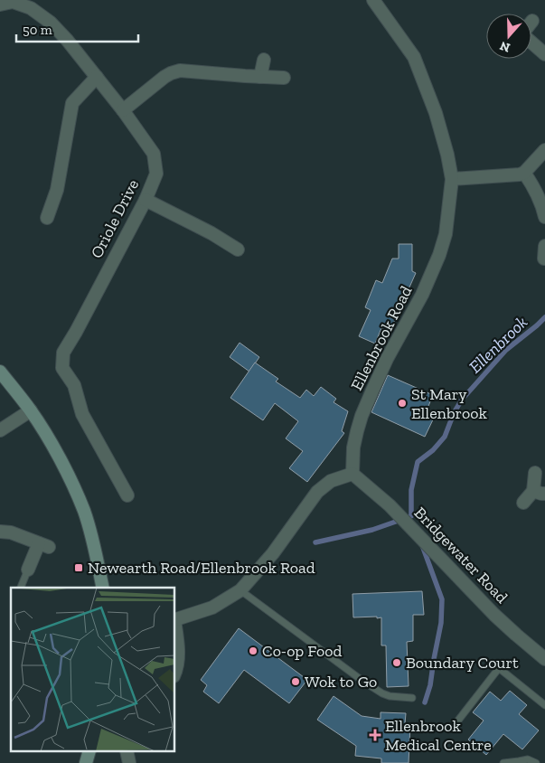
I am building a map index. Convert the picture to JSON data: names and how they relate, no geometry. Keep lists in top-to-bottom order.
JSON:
{
  "streets": {
    "street": ["Oriole Drive", "Ellenbrook Road", "Bridgewater Road"]
  },
  "crossings": [
    ["Ellenbrook Road", "Bridgewater Road"]
  ],
  "water": ["Ellenbrook"],
  "places": {
    "other": [
      "St Mary Ellenbrook",
      "Co-op Food",
      "Boundary Court",
      "Wok to Go"
    ],
    "transit": ["Newearth Road/Ellenbrook Road"],
    "health": ["Ellenbrook Medical Centre"]
  },
  "scale_bar": "50 m",
  "north": "bottom"
}
